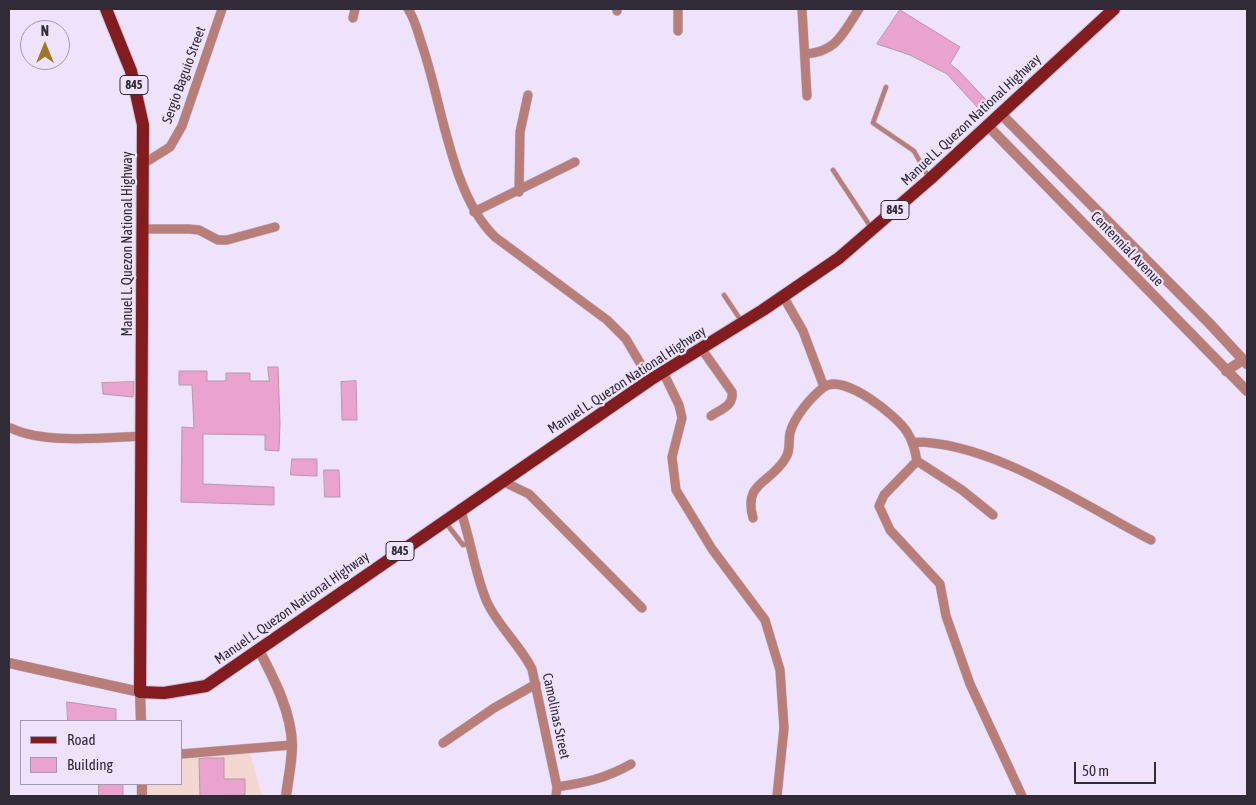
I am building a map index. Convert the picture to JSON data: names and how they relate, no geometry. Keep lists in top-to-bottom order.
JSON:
{
  "streets": {
    "main road": ["845", "Manuel L. Quezon National Highway"],
    "street": ["Sergio Baguio Street", "Centennial Avenue", "Camolinas Street"]
  },
  "crossings": [
    ["Sergio Baguio Street", "Manuel L. Quezon National Highway"],
    ["Manuel L. Quezon National Highway", "Centennial Avenue"],
    ["Manuel L. Quezon National Highway", "Camolinas Street"]
  ],
  "legend": ["Road", "Building"],
  "scale_bar": "50 m",
  "north": "top"
}
